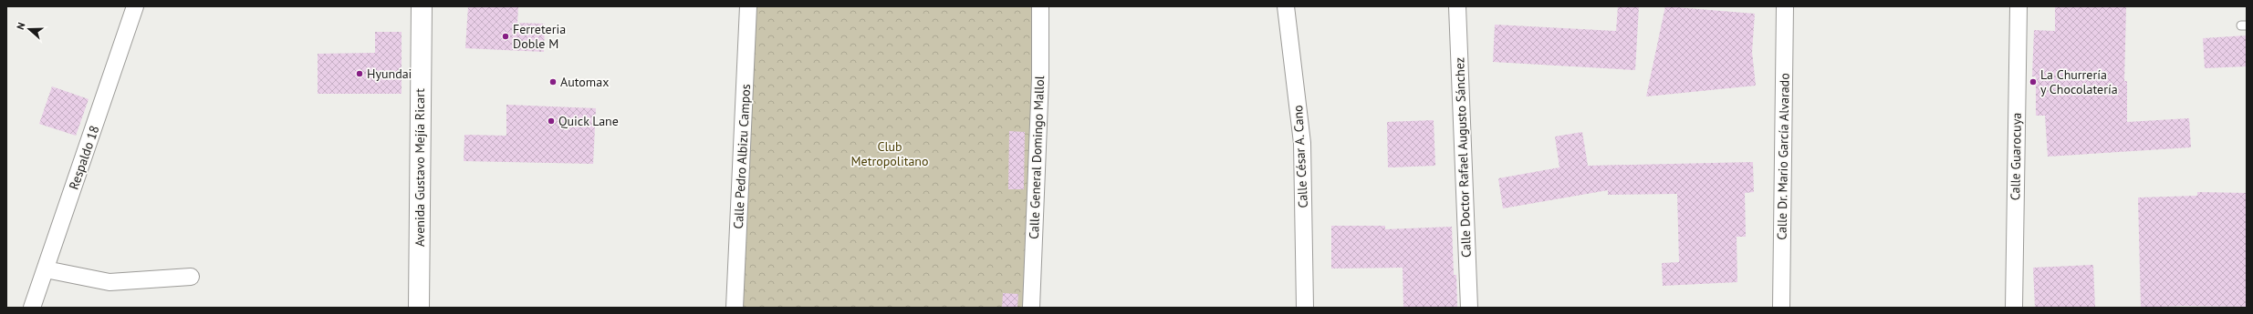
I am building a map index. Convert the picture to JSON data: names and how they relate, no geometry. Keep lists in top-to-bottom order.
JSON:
{
  "streets": {
    "street": [
      "Calle Pedro Albizu Campos",
      "Calle César A. Cano",
      "Calle Dr. Mario García Alvarado",
      "Calle Guarocuya",
      "Respaldo 18",
      "Calle General Domingo Mallol",
      "Calle Doctor Rafael Augusto Sánchez",
      "Avenida Gustavo Mejía Ricart"
    ]
  },
  "parks": ["Club Metropolitano"],
  "places": [
    "Ferreteria Doble M",
    "Hyundai",
    "Automax",
    "La Churrería y Chocolatería",
    "Quick Lane"
  ],
  "north": "left"
}
